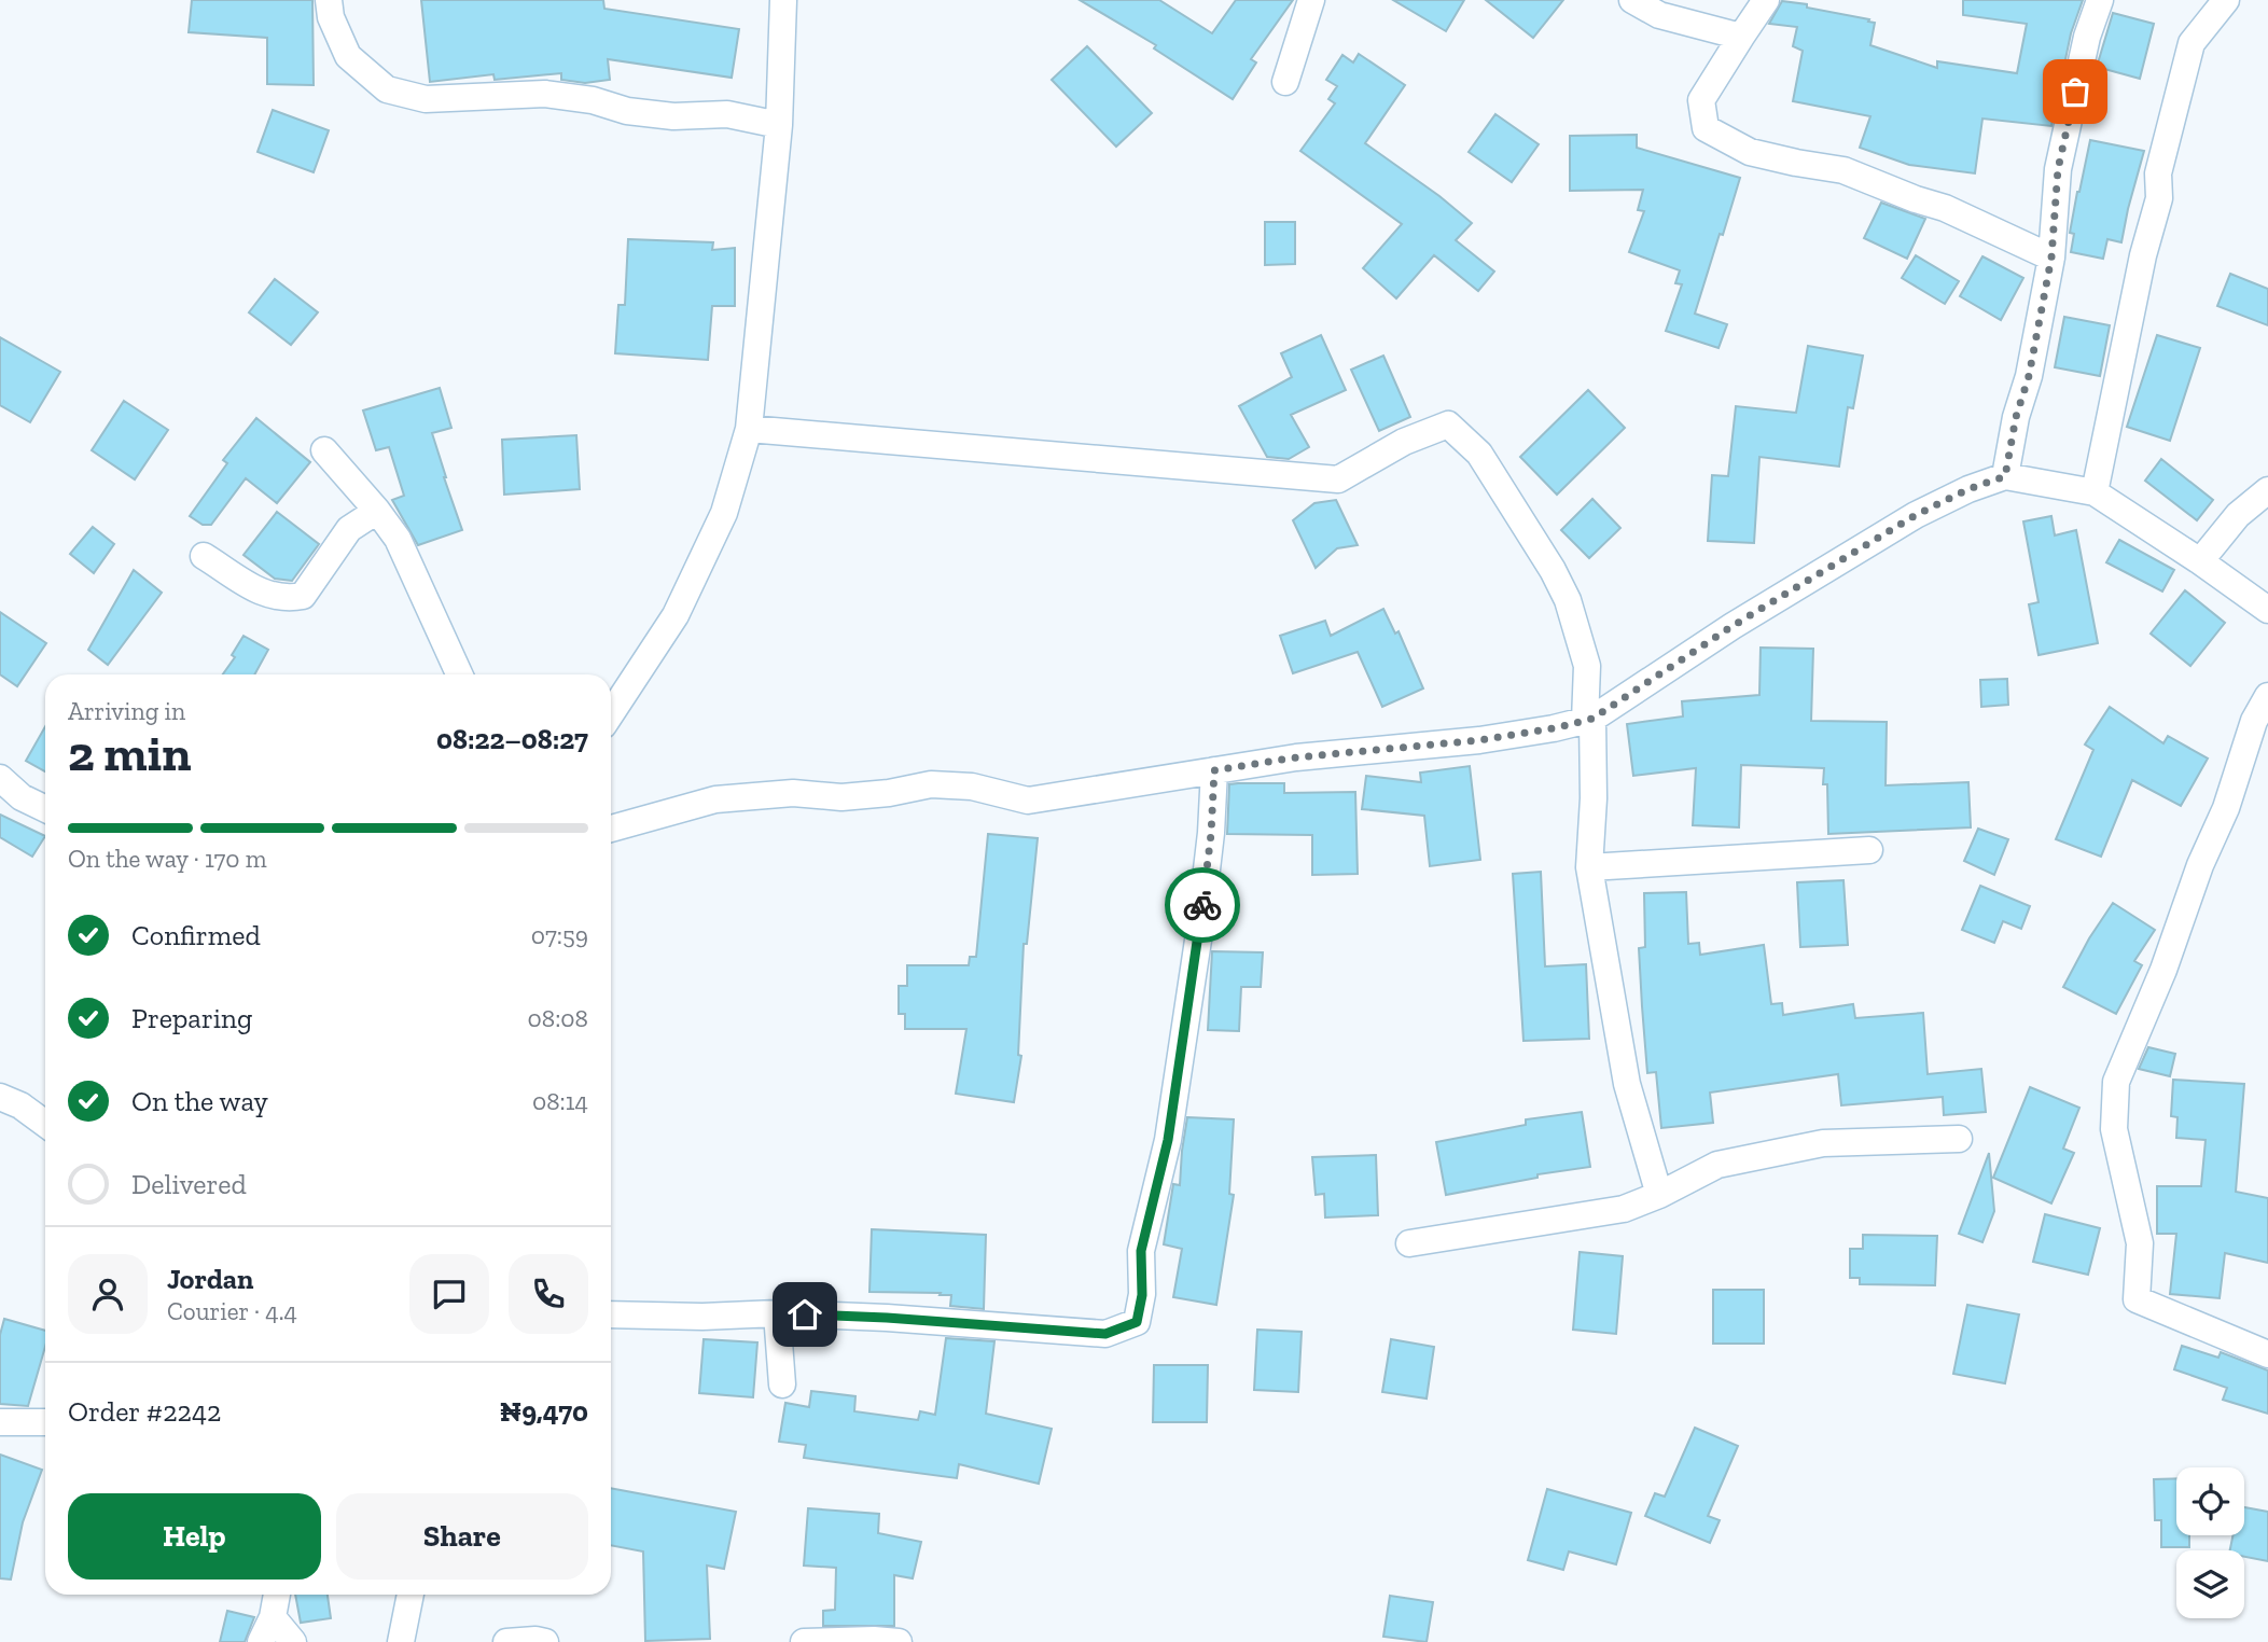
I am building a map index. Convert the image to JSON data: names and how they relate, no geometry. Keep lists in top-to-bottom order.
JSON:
{
  "page": {
    "heading": ["2 min", "Arriving in", "08:22–08:27"],
    "panel": [
      "Jordan",
      "Courier · 4.4",
      "Order #2242",
      "₦9,470"
    ],
    "bar": "On the way · 170 m",
    "list": [
      ["Confirmed", "07:59"],
      ["Preparing", "08:08"],
      ["On the way", "08:14"],
      "Delivered"
    ],
    "buttons": ["Help", "Share"]
  }
}
